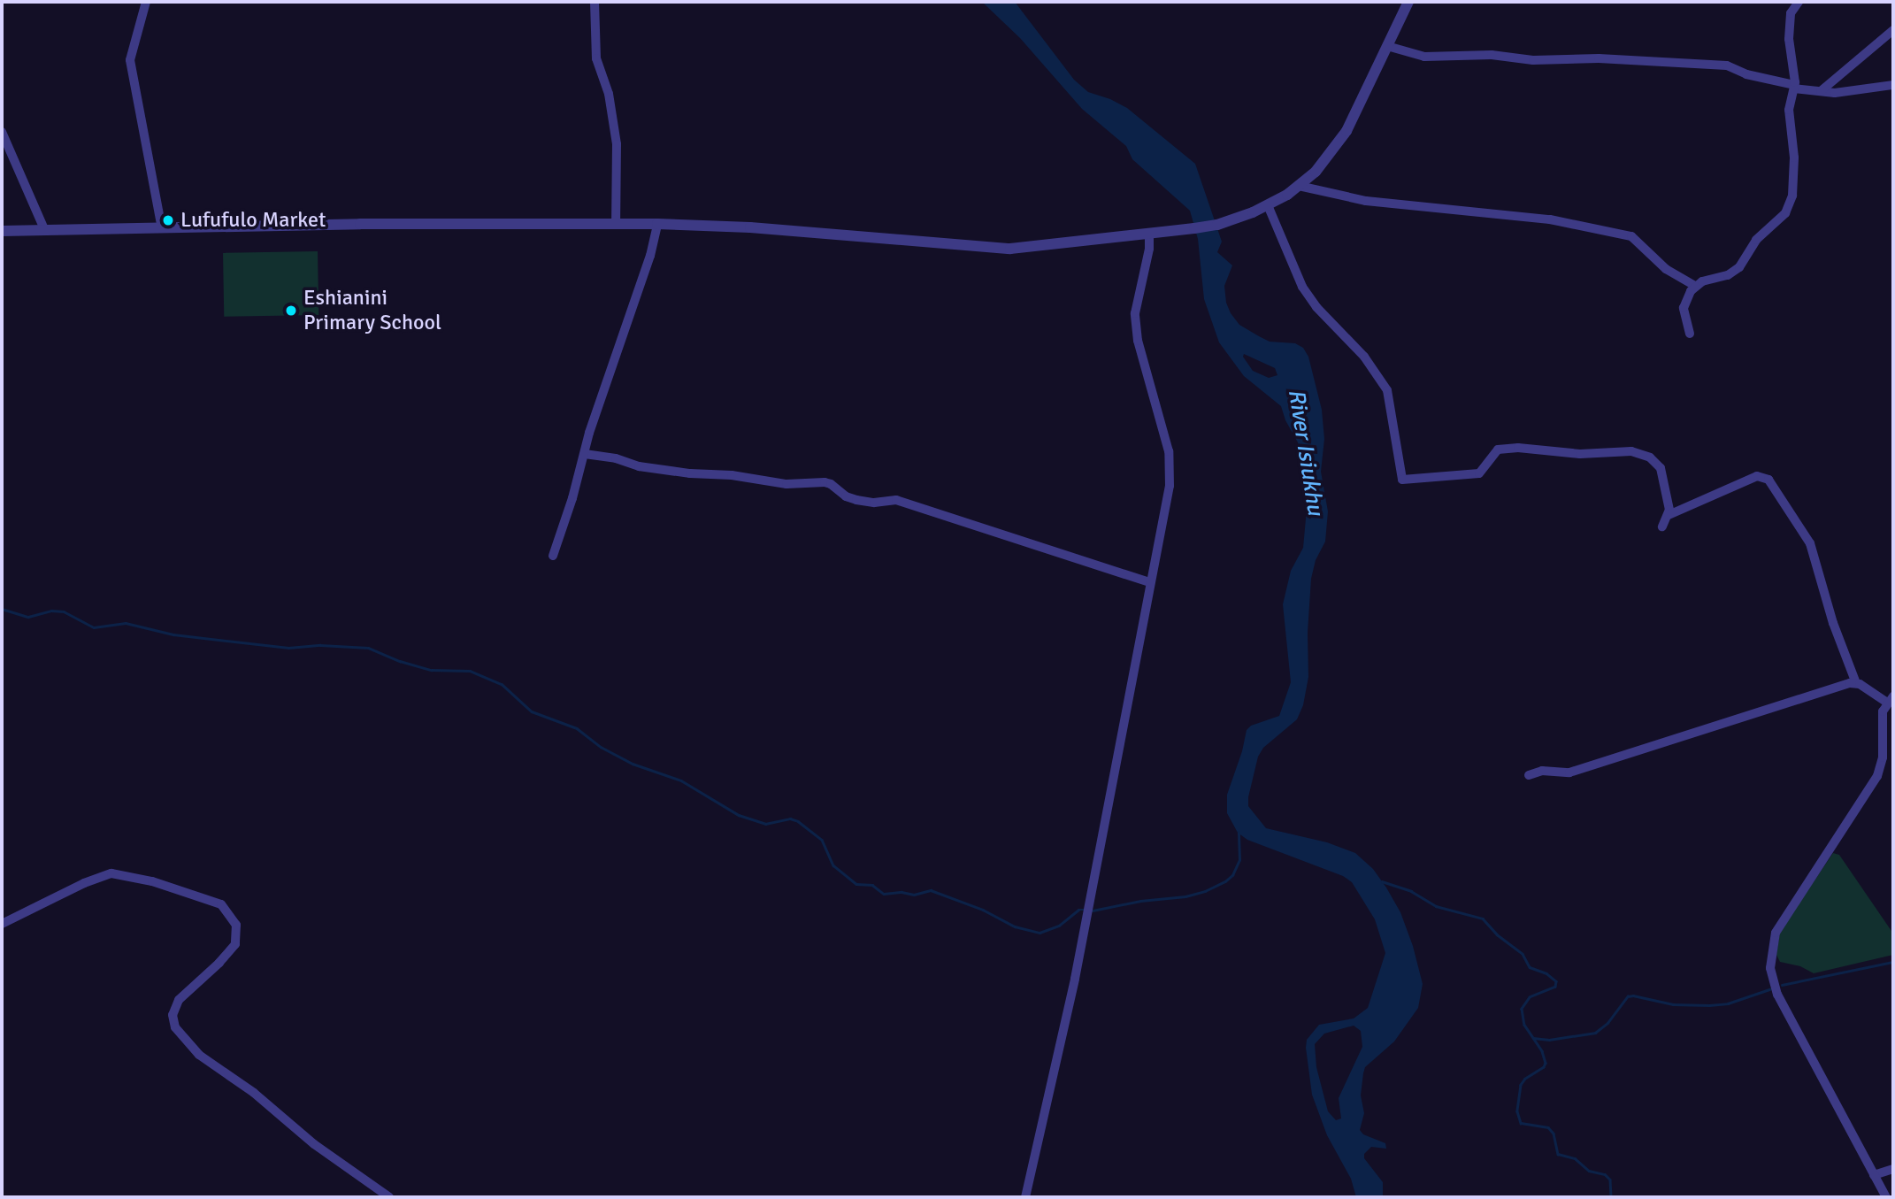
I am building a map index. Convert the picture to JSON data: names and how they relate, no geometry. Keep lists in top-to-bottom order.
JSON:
{
  "water": ["River Isiukhu"],
  "places": ["Lufufulo Market", "Eshianini Primary School"]
}
